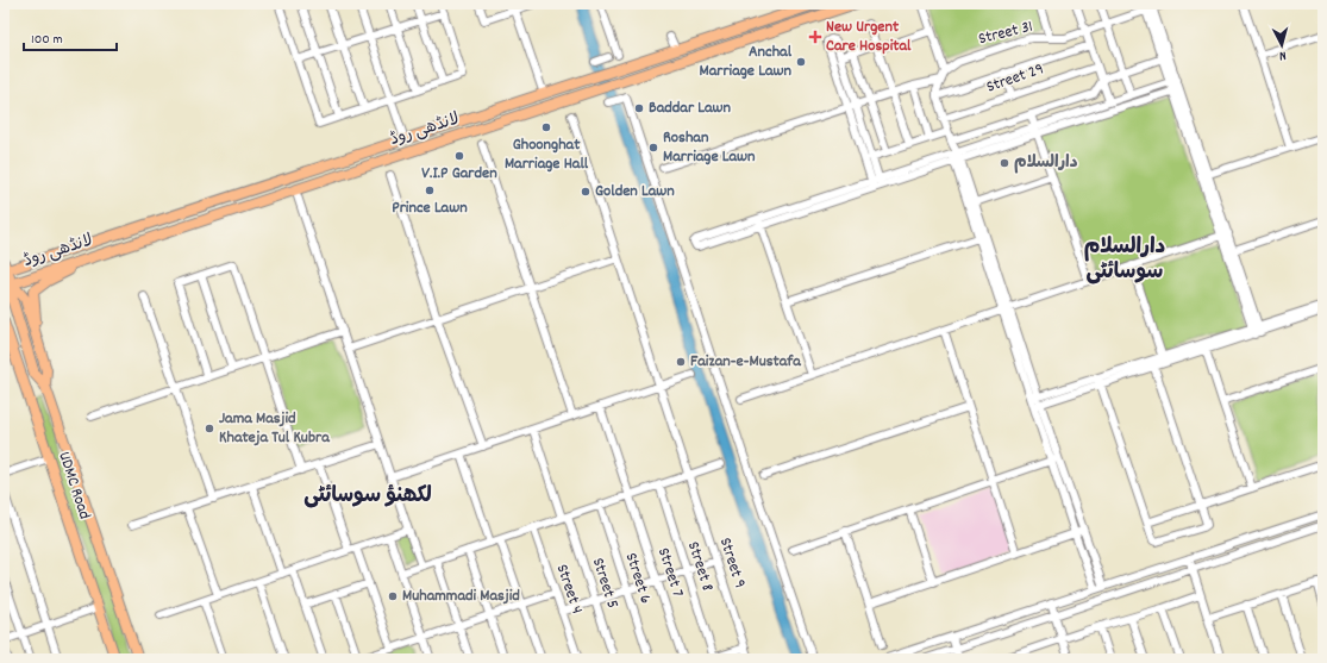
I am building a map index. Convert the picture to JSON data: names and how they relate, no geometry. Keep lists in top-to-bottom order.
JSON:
{
  "streets": {
    "main road": ["لانڈھی روڈ", "UDMC Road"],
    "street": [
      "Street 31",
      "Street 29",
      "Street 9",
      "Street 8",
      "Street 7",
      "Street 6",
      "Street 5",
      "Street 4"
    ]
  },
  "districts": ["دارالسلام سوسائٹی", "لکھنؤ سوسائٹی"],
  "places": {
    "health": ["New Urgent Care Hospital"],
    "other": [
      "Anchal Marriage Lawn",
      "Baddar Lawn",
      "Ghoonghat Marriage Hall",
      "Roshan Marriage Lawn",
      "V.I.P Garden",
      "دارالسلام",
      "Prince Lawn",
      "Golden Lawn",
      "Faizan-e-Mustafa",
      "Jama Masjid Khateja Tul Kubra",
      "Muhammadi Masjid"
    ]
  },
  "scale_bar": "100 m",
  "north": "bottom"
}
